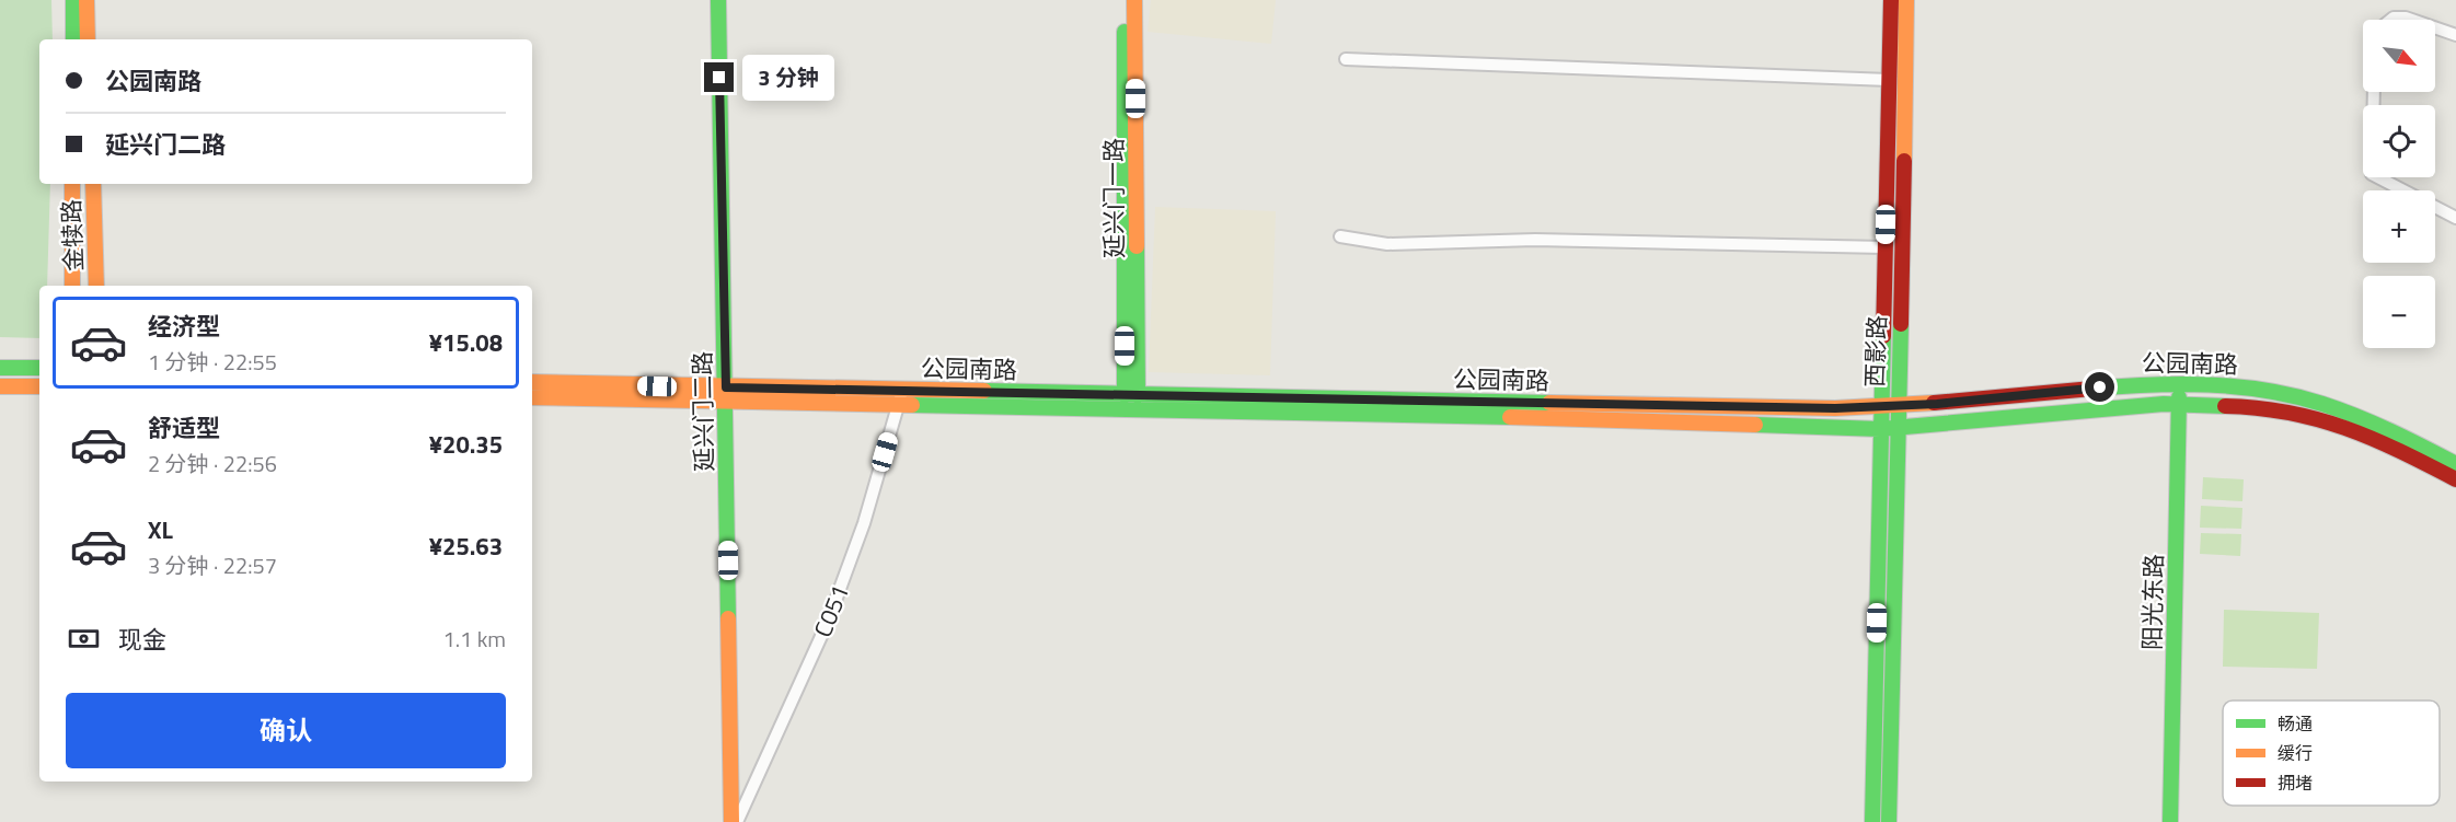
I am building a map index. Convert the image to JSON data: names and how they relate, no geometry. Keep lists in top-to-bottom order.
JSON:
{
  "streets": {
    "main road": [
      "延兴门一路",
      "金犊路",
      "西影路",
      "公园南路",
      "延兴门二路",
      "阳光东路"
    ],
    "street": ["C051"]
  },
  "crossings": [
    ["延兴门一路", "公园南路"],
    ["西影路", "公园南路"],
    ["公园南路", "延兴门二路"],
    ["公园南路", "阳光东路"],
    ["公园南路", "C051"]
  ],
  "legend": ["畅通", "缓行", "拥堵"],
  "north": "bottom right",
  "page": {
    "map_buttons": ["+", "−"],
    "banner": ["公园南路", "延兴门二路"],
    "bubble": "3 分钟",
    "list": [
      {
        "name": "经济型",
        "note": "1 分钟 · 22:55",
        "value": "¥15.08"
      },
      {
        "name": "舒适型",
        "note": "2 分钟 · 22:56",
        "value": "¥20.35"
      },
      {
        "name": "XL",
        "note": "3 分钟 · 22:57",
        "value": "¥25.63"
      }
    ],
    "pay": ["现金", "1.1 km"],
    "buttons": "确认"
  }
}
